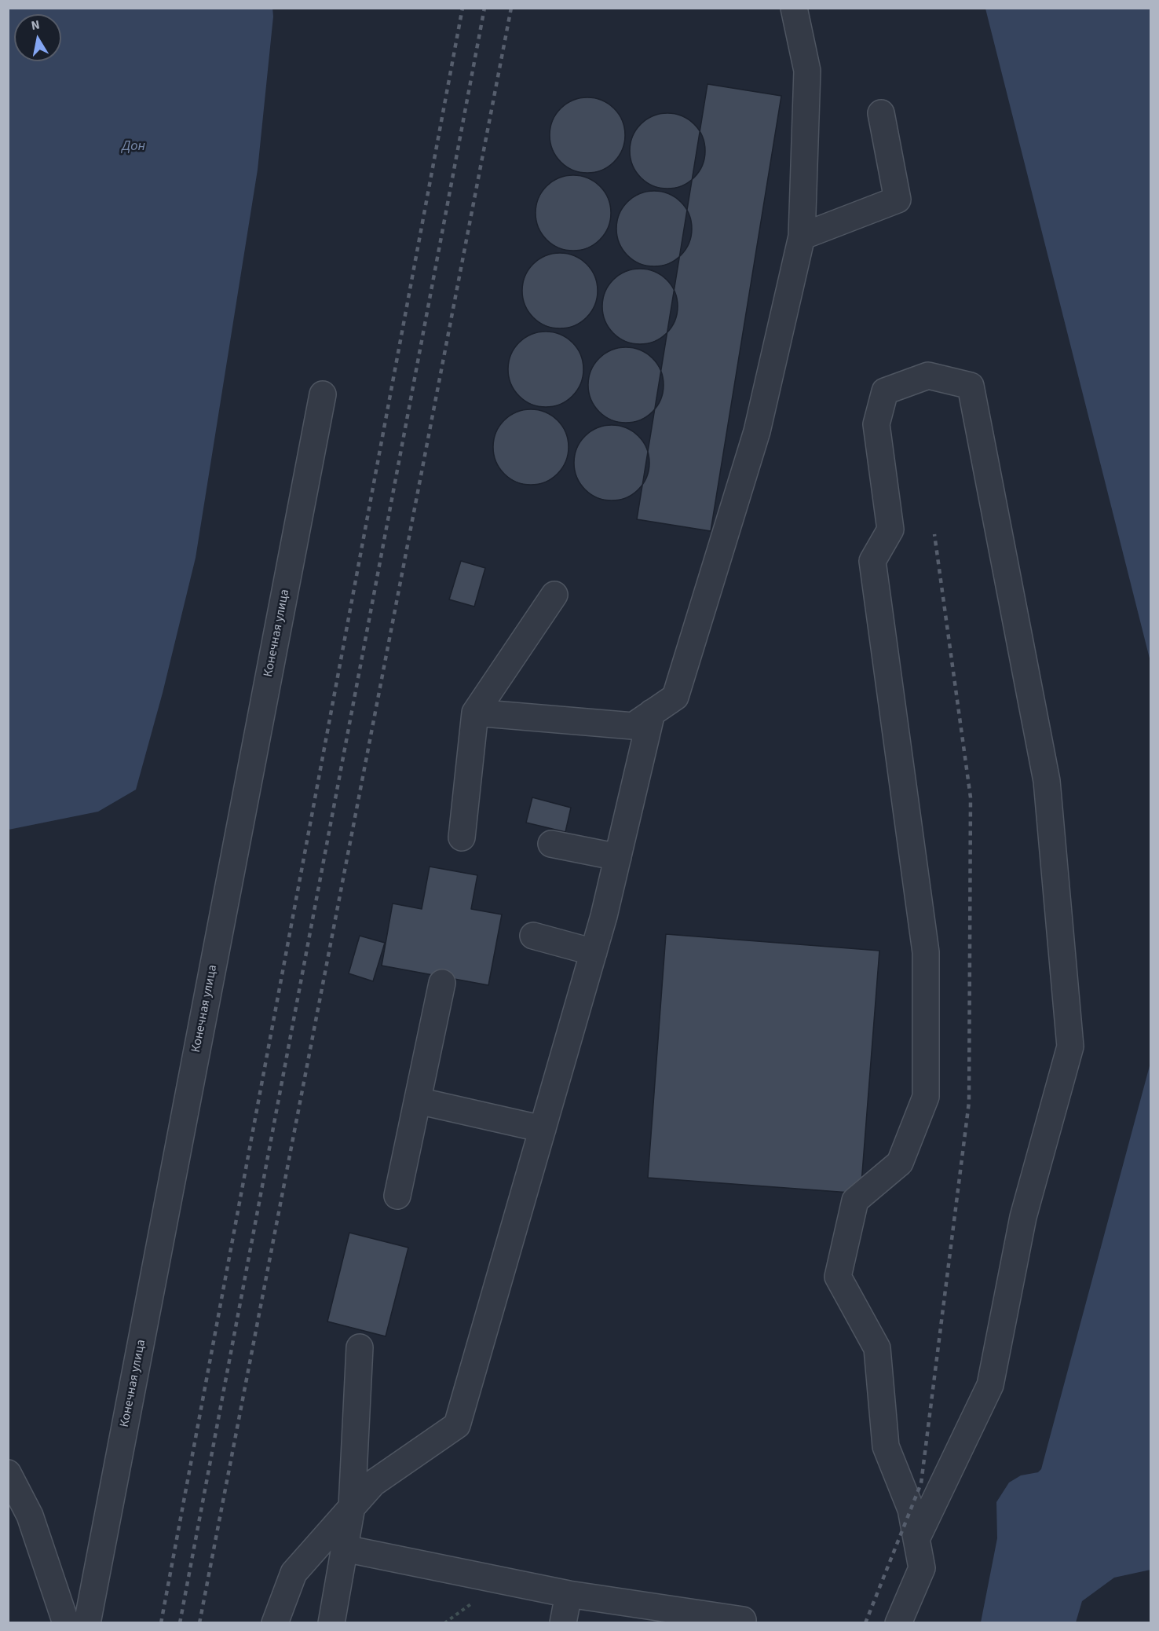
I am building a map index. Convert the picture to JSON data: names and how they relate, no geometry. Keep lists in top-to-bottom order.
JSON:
{
  "streets": {
    "lane": ["Конечная улица"]
  },
  "water": ["Дон"],
  "north": "top"
}
